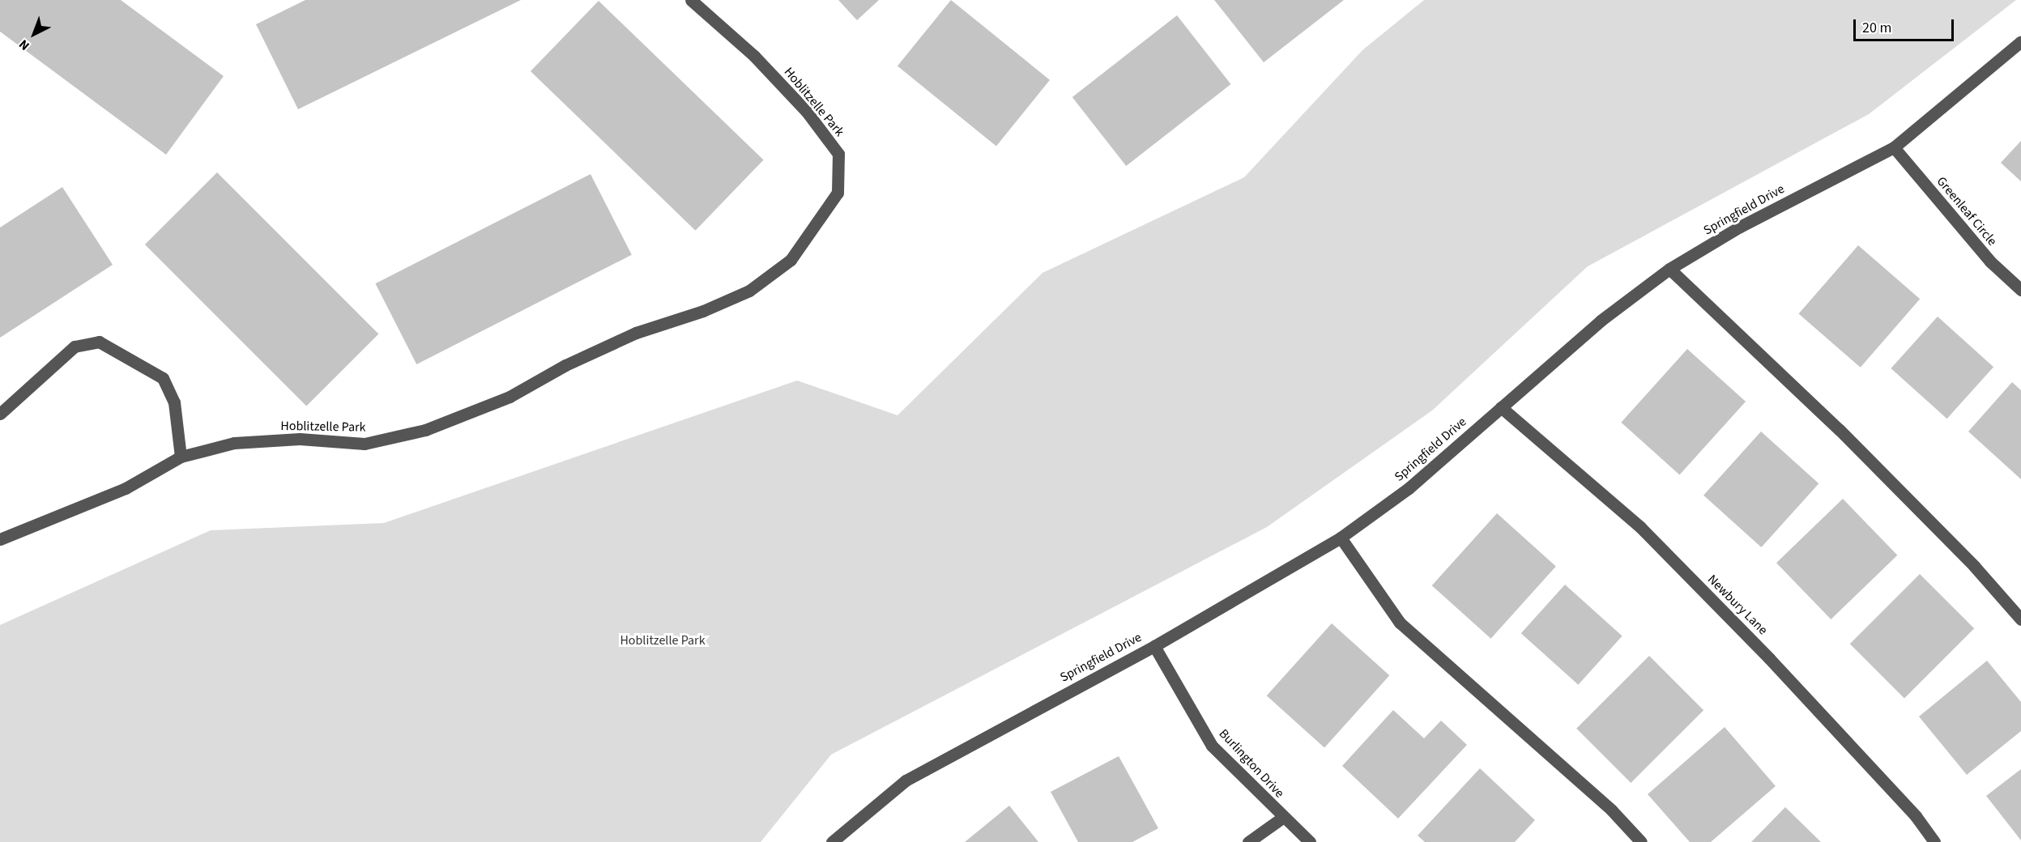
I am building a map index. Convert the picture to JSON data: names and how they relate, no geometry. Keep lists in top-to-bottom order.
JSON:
{
  "streets": {
    "street": [
      "Hoblitzelle Park",
      "Springfield Drive",
      "Greenleaf Circle",
      "Newbury Lane",
      "Burlington Drive"
    ]
  },
  "crossings": [
    ["Springfield Drive", "Greenleaf Circle"],
    ["Springfield Drive", "Newbury Lane"],
    ["Springfield Drive", "Burlington Drive"]
  ],
  "parks": ["Hoblitzelle Park"],
  "scale_bar": "20 m",
  "north": "bottom left"
}
